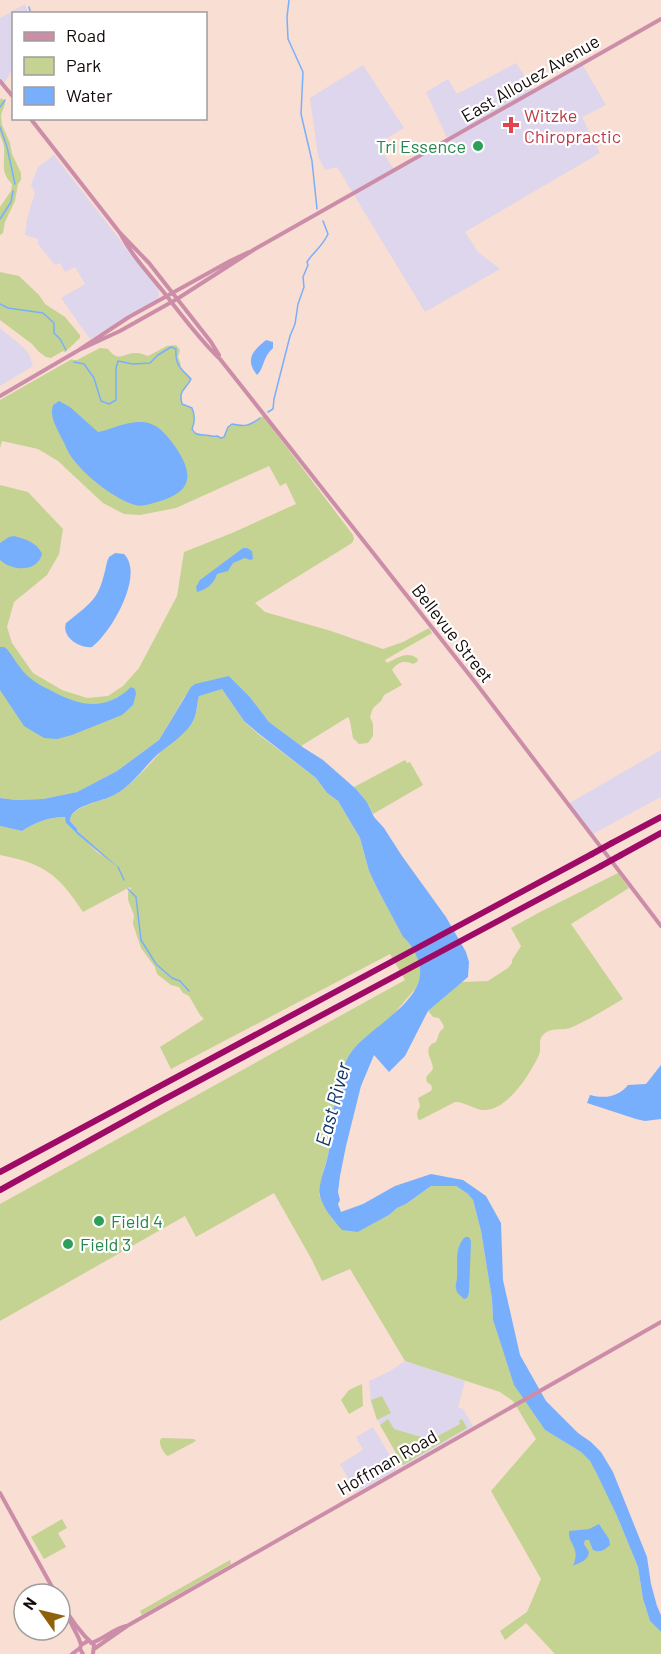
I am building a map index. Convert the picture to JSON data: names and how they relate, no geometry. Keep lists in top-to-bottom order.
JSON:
{
  "streets": {
    "street": ["East Allouez Avenue", "Bellevue Street", "Hoffman Road"]
  },
  "crossings": [
    ["East Allouez Avenue", "Bellevue Street"]
  ],
  "water": ["East River"],
  "places": {
    "health": ["Witzke Chiropractic"],
    "other": ["Tri Essence", "Field 4", "Field 3"]
  },
  "legend": ["Road", "Park", "Water"],
  "north": "top left"
}
